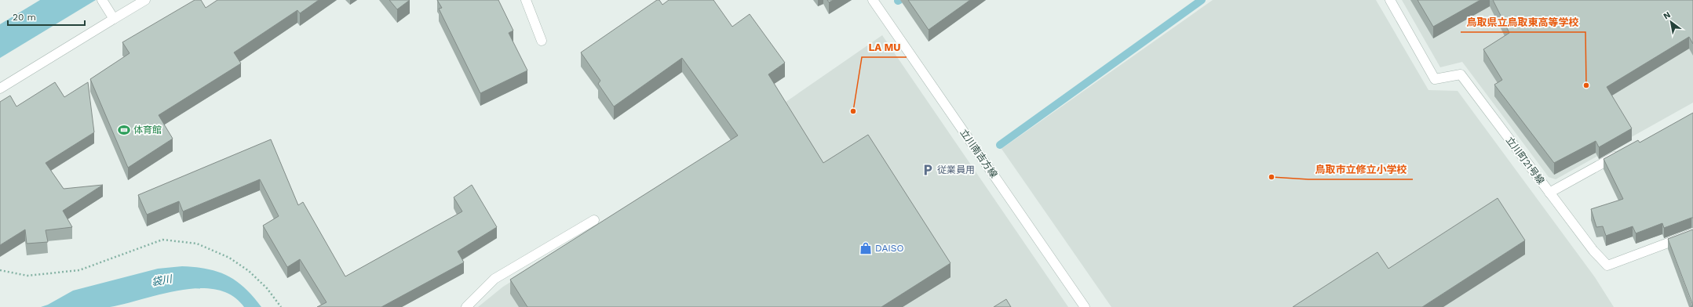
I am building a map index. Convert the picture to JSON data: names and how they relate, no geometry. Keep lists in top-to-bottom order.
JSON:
{
  "streets": {
    "street": ["立川南吉方線", "立川町21号線"]
  },
  "water": ["袋川"],
  "places": {
    "other": ["鳥取県立鳥取東高等学校", "LA MU", "鳥取市立修立小学校"],
    "sports": ["体育館"],
    "parking": ["従業員用"],
    "shop": ["DAISO"]
  },
  "scale_bar": "20 m",
  "north": "top left"
}
